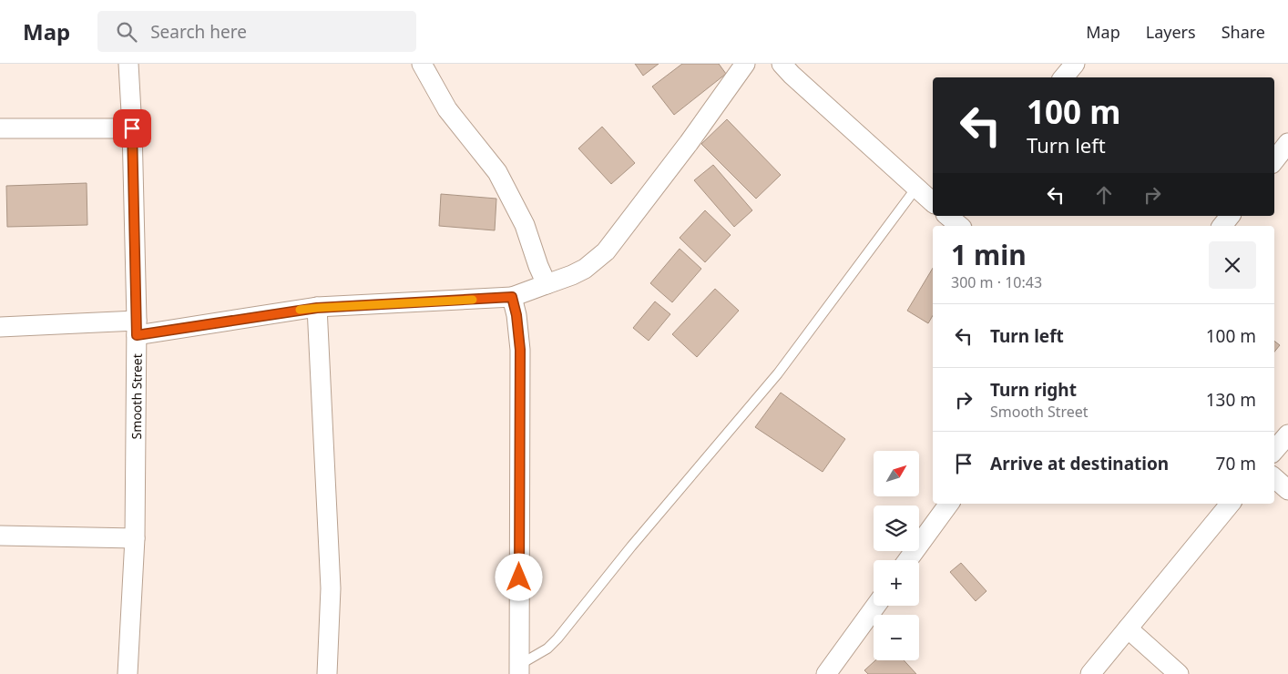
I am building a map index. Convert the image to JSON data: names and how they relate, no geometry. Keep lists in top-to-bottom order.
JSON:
{
  "streets": {
    "street": ["Smooth Street"]
  },
  "north": "top right",
  "page": {
    "header": "Map",
    "search": "Search here",
    "nav": ["Map", "Layers", "Share"],
    "turn": ["100 m", "Turn left"],
    "heading": ["1 min", "300 m · 10:43"],
    "list": [
      {
        "name": "Turn left",
        "value": "100 m"
      },
      {
        "name": "Turn right",
        "note": "Smooth Street",
        "value": "130 m"
      },
      {
        "name": "Arrive at destination",
        "value": "70 m"
      }
    ],
    "map_buttons": ["+", "−"]
  }
}
